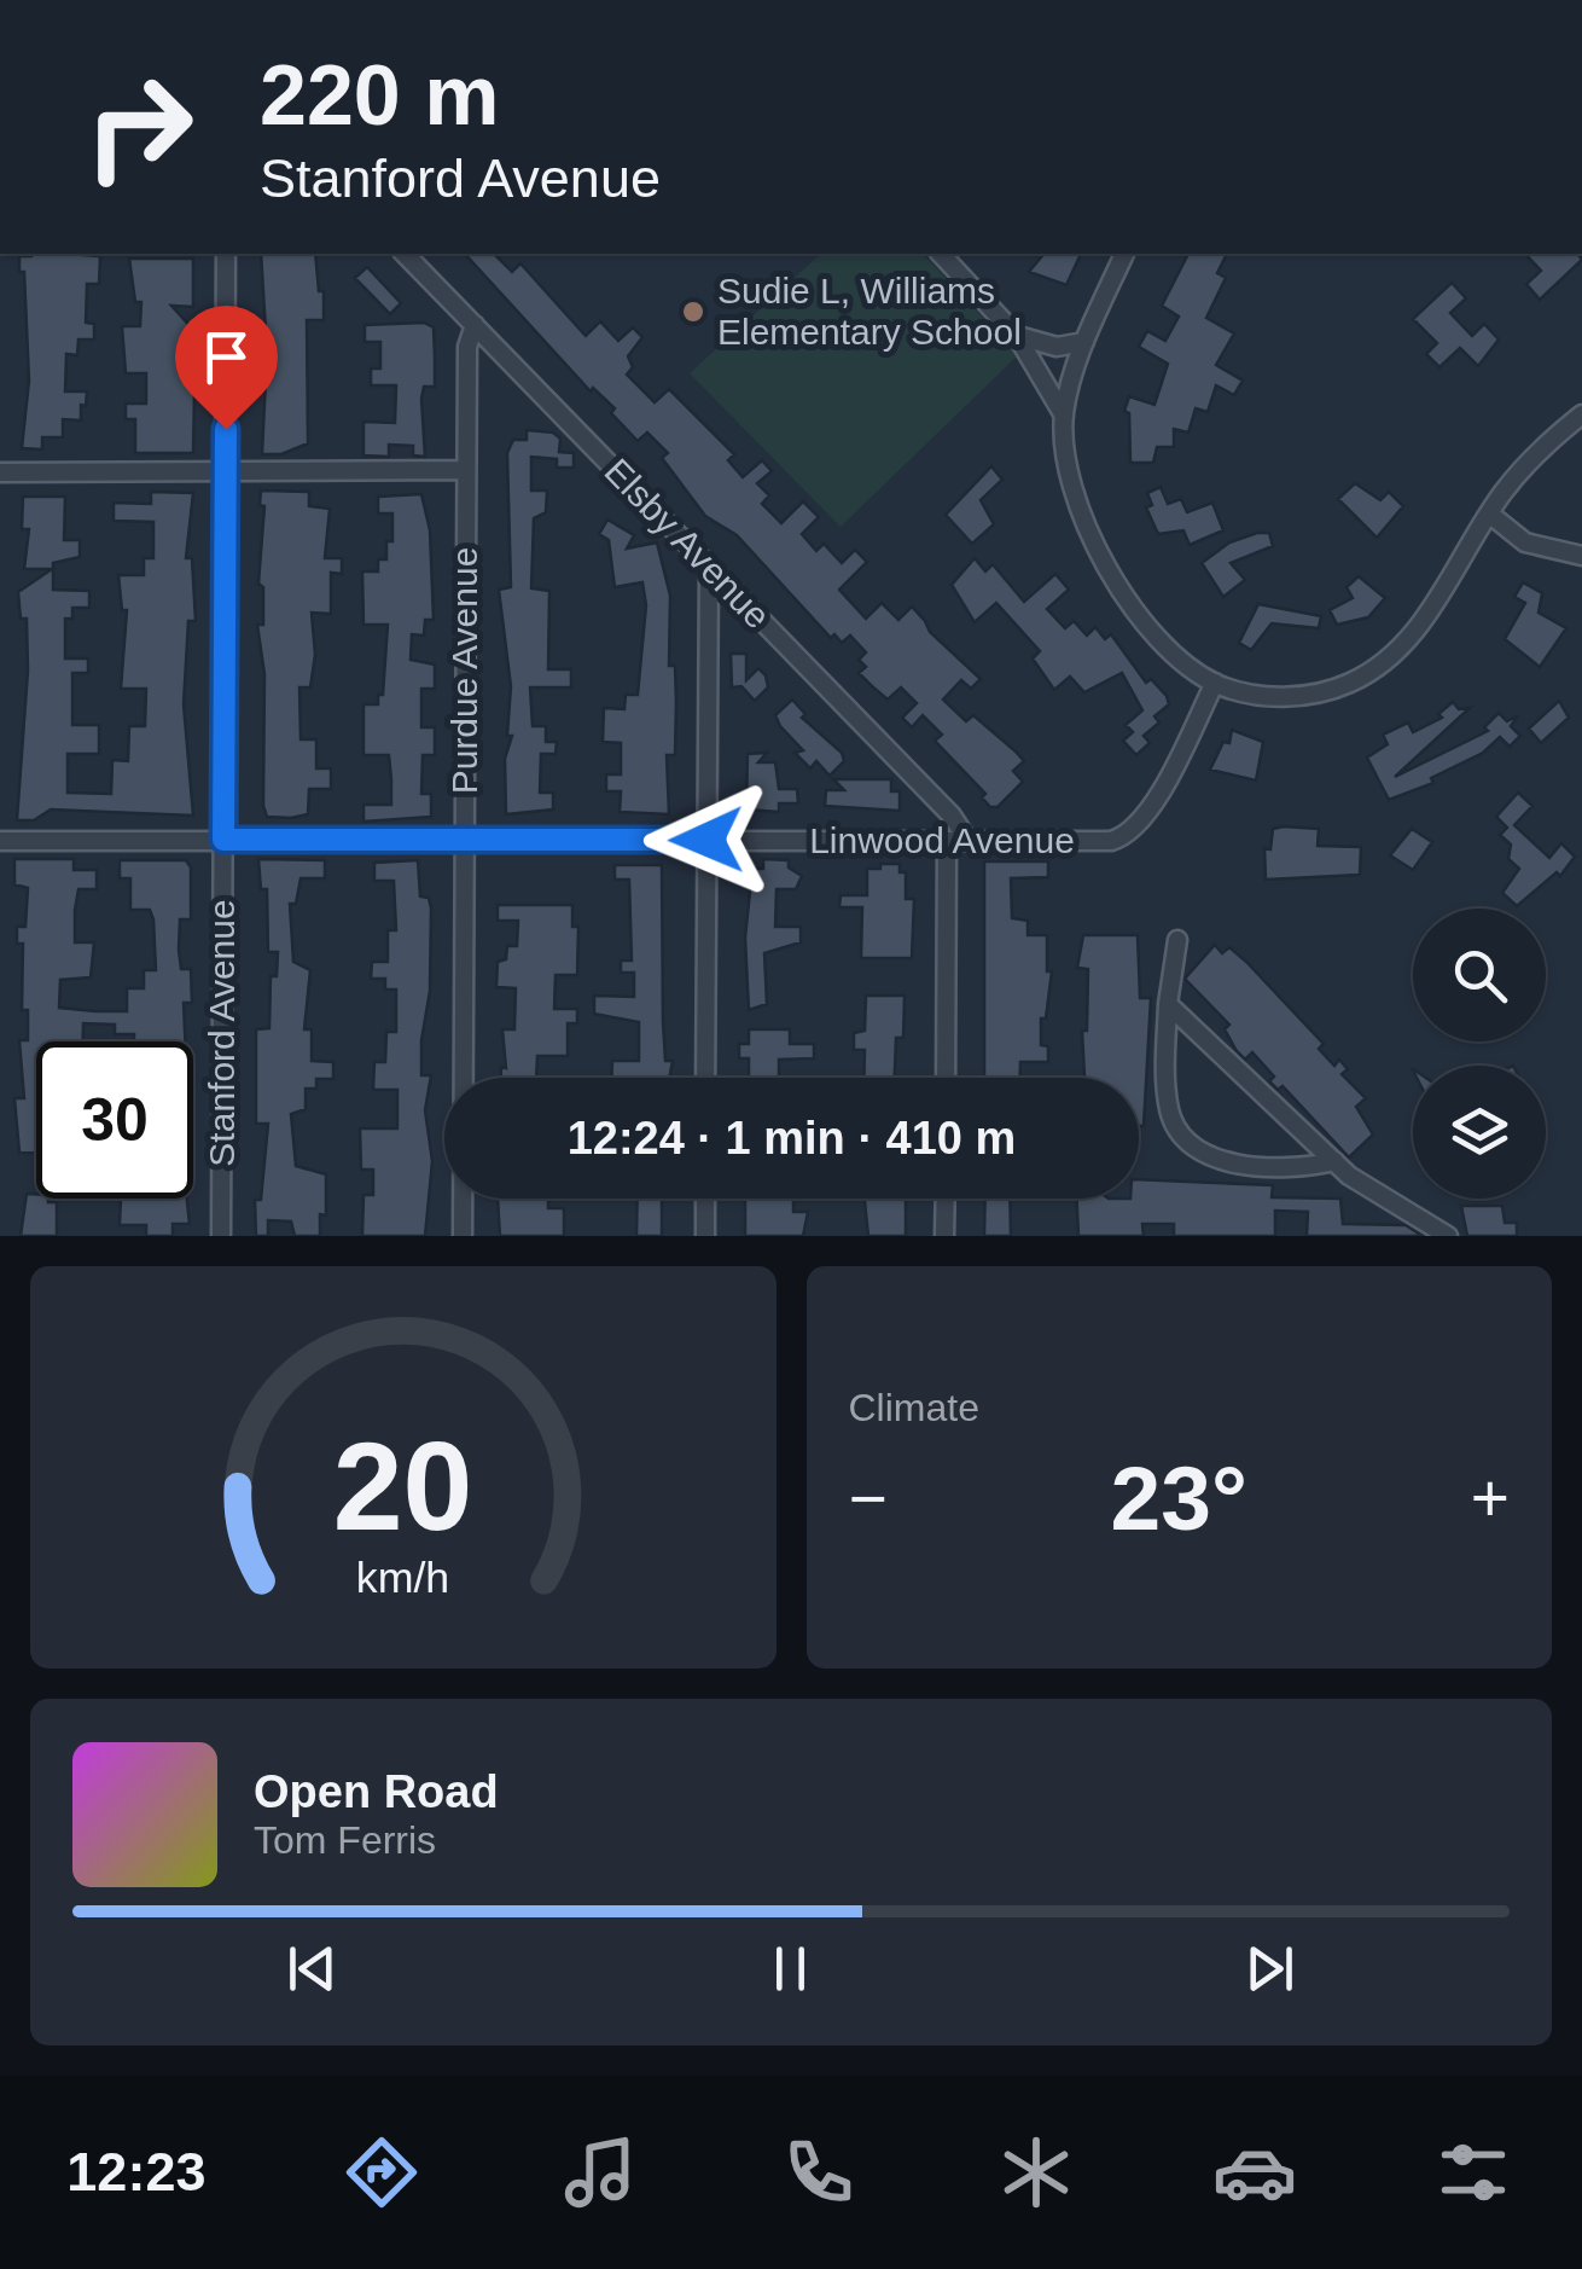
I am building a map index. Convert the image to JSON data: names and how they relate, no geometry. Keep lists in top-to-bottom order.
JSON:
{
  "streets": {
    "street": [
      "Elsby Avenue",
      "Purdue Avenue",
      "Linwood Avenue",
      "Stanford Avenue"
    ]
  },
  "crossings": [
    ["Elsby Avenue", "Purdue Avenue"],
    ["Elsby Avenue", "Linwood Avenue"],
    ["Purdue Avenue", "Linwood Avenue"],
    ["Linwood Avenue", "Stanford Avenue"]
  ],
  "places": ["Sudie L, Williams Elementary School"],
  "page": {
    "turn": ["220 m", "Stanford Avenue"],
    "limit": "30",
    "trip": "12:24 · 1 min · 410 m",
    "tile": "Climate",
    "heat": ["−", "23°", "+"],
    "song": ["Open Road", "Tom Ferris"],
    "tabs": "12:23",
    "gauge": ["20", "km/h"]
  }
}
